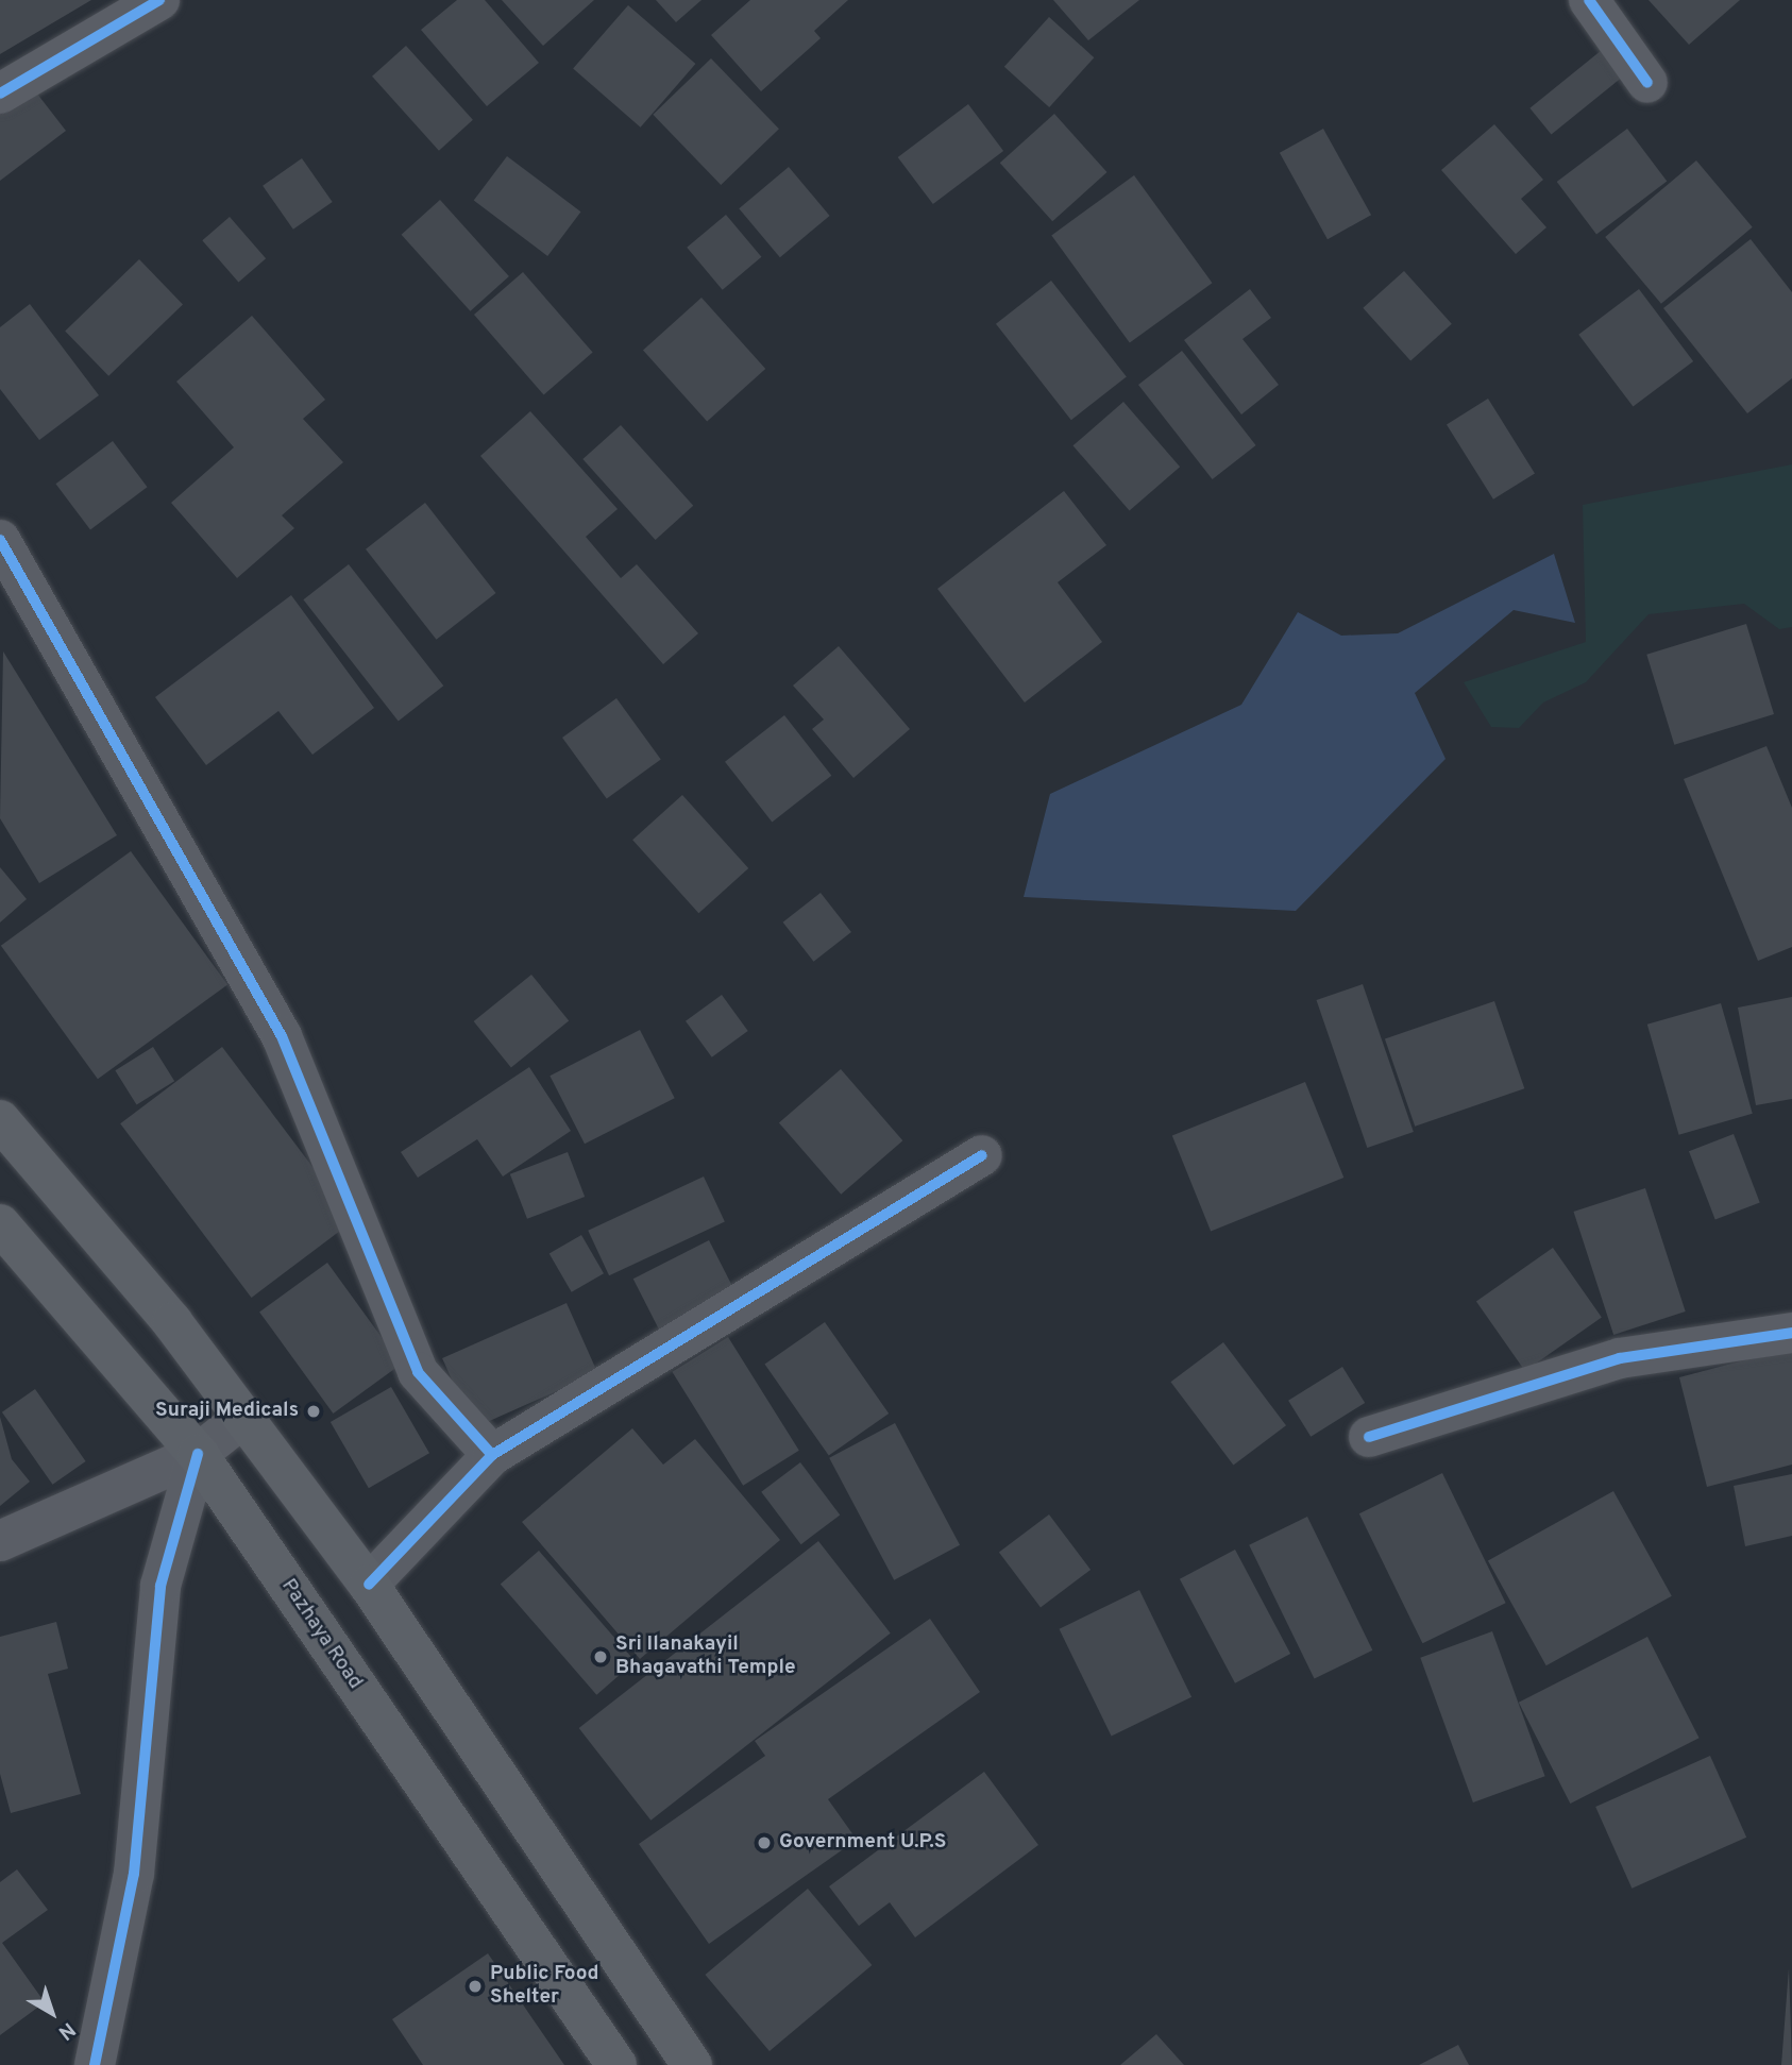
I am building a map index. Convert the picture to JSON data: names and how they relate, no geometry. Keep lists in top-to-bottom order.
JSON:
{
  "streets": {
    "main road": ["Pazhaya Road"]
  },
  "places": [
    "Suraji Medicals",
    "Sri Ilanakayil Bhagavathi Temple",
    "Government U.P.S",
    "Public Food Shelter"
  ],
  "north": "bottom right"
}
